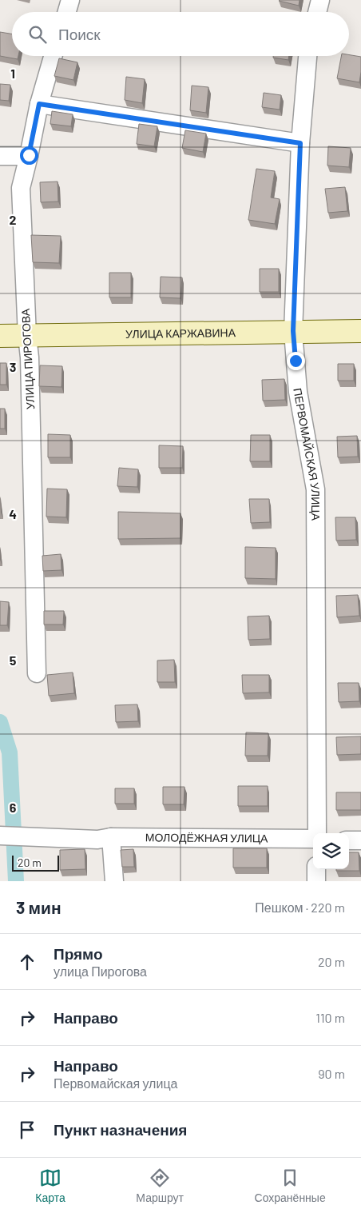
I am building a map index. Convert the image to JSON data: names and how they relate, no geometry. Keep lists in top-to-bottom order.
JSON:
{
  "streets": {
    "street": [
      "УЛИЦА КАРЖАВИНА",
      "УЛИЦА ПИРОГОВА",
      "ПЕРВОМАЙСКАЯ УЛИЦА",
      "МОЛОДЁЖНАЯ УЛИЦА"
    ]
  },
  "crossings": [
    ["УЛИЦА КАРЖАВИНА", "УЛИЦА ПИРОГОВА"],
    ["УЛИЦА КАРЖАВИНА", "ПЕРВОМАЙСКАЯ УЛИЦА"]
  ],
  "scale_bar": "20 m",
  "page": {
    "search": "Поиск",
    "scale": "20 m",
    "heading": ["3 мин", "Пешком · 220 m"],
    "list": [
      ["Прямо", "улица Пирогова", "20 m"],
      ["Направо", "110 m"],
      ["Направо", "Первомайская улица", "90 m"],
      "Пункт назначения"
    ],
    "nav": ["Карта", "Маршрут", "Сохранённые"]
  },
  "grid": {
    "rows": [
      "1",
      "2",
      "3",
      "4",
      "5",
      "6"
    ]
  }
}
